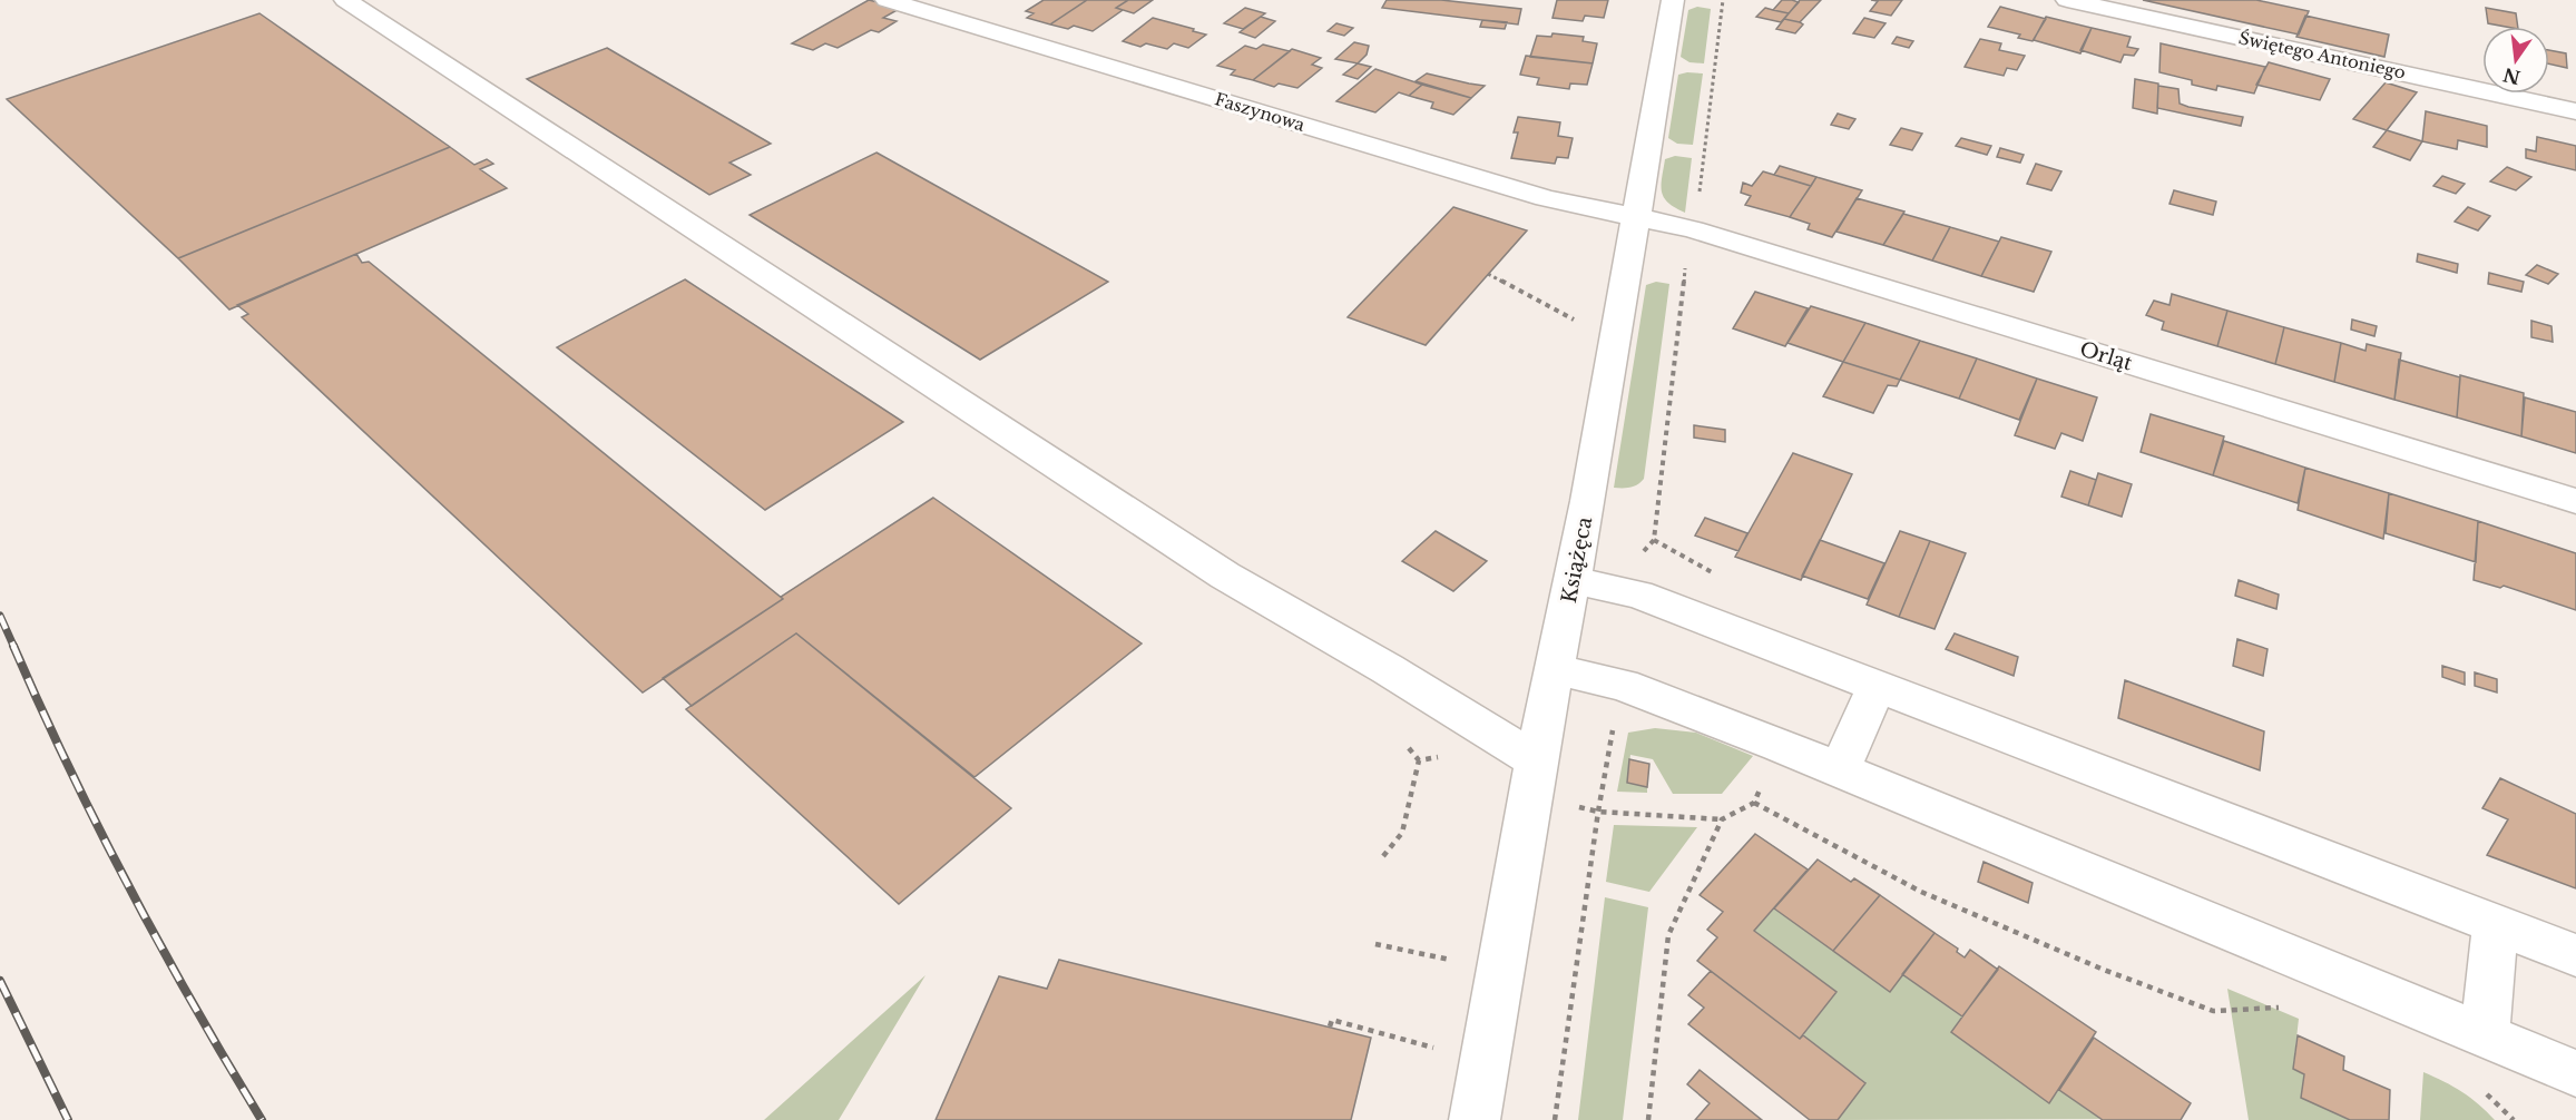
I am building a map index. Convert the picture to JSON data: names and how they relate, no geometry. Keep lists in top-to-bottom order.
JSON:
{
  "streets": {
    "street": [
      "Świętego Antoniego",
      "Faszynowa",
      "Orląt",
      "Książęca"
    ]
  },
  "crossings": [
    ["Faszynowa", "Orląt"],
    ["Faszynowa", "Książęca"],
    ["Orląt", "Książęca"]
  ],
  "north": "bottom"
}
